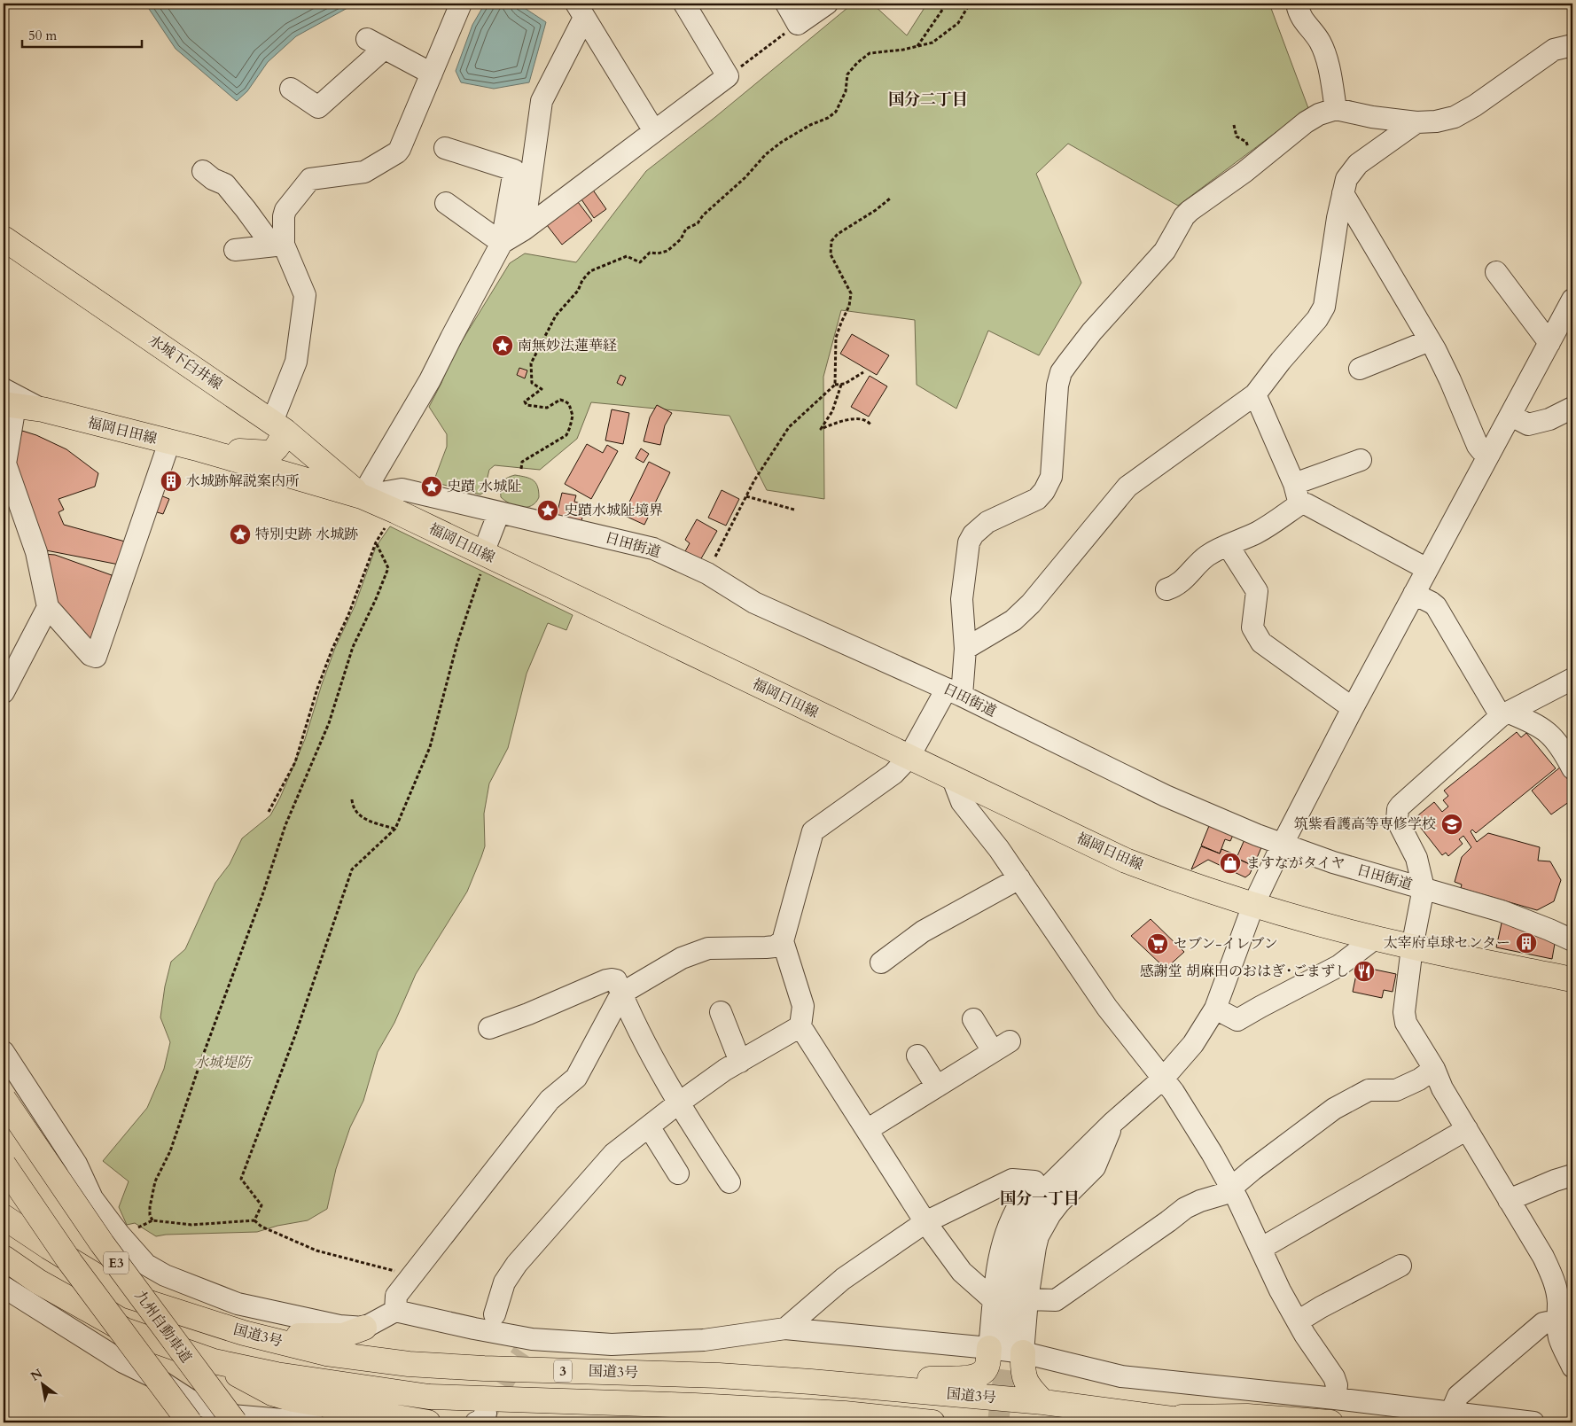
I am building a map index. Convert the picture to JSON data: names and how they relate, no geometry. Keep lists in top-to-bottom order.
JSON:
{
  "streets": {
    "main road": [
      "水城下臼井線",
      "福岡日田線",
      "E3",
      "九州自動車道",
      "国道3号",
      "3"
    ],
    "street": ["日田街道"]
  },
  "crossings": [
    ["水城下臼井線", "福岡日田線"],
    ["水城下臼井線", "日田街道"],
    ["福岡日田線", "日田街道"],
    ["国道3号", "3"]
  ],
  "districts": ["国分二丁目", "国分一丁目"],
  "parks": ["水城堤防"],
  "places": {
    "place": [
      "南無妙法蓮華経",
      "史蹟 水城阯",
      "史蹟水城阯境界",
      "特別史跡 水城跡"
    ],
    "building": ["水城跡解説案内所", "太宰府卓球センター"],
    "school or university": ["筑紫看護高等専修学校"],
    "shop": ["ますながタイヤ"],
    "supermarket": ["セブン-イレブン"],
    "restaurant": ["感謝堂 胡麻田のおはぎ･ごまずし"]
  },
  "scale_bar": "50 m",
  "north": "top left"
}
